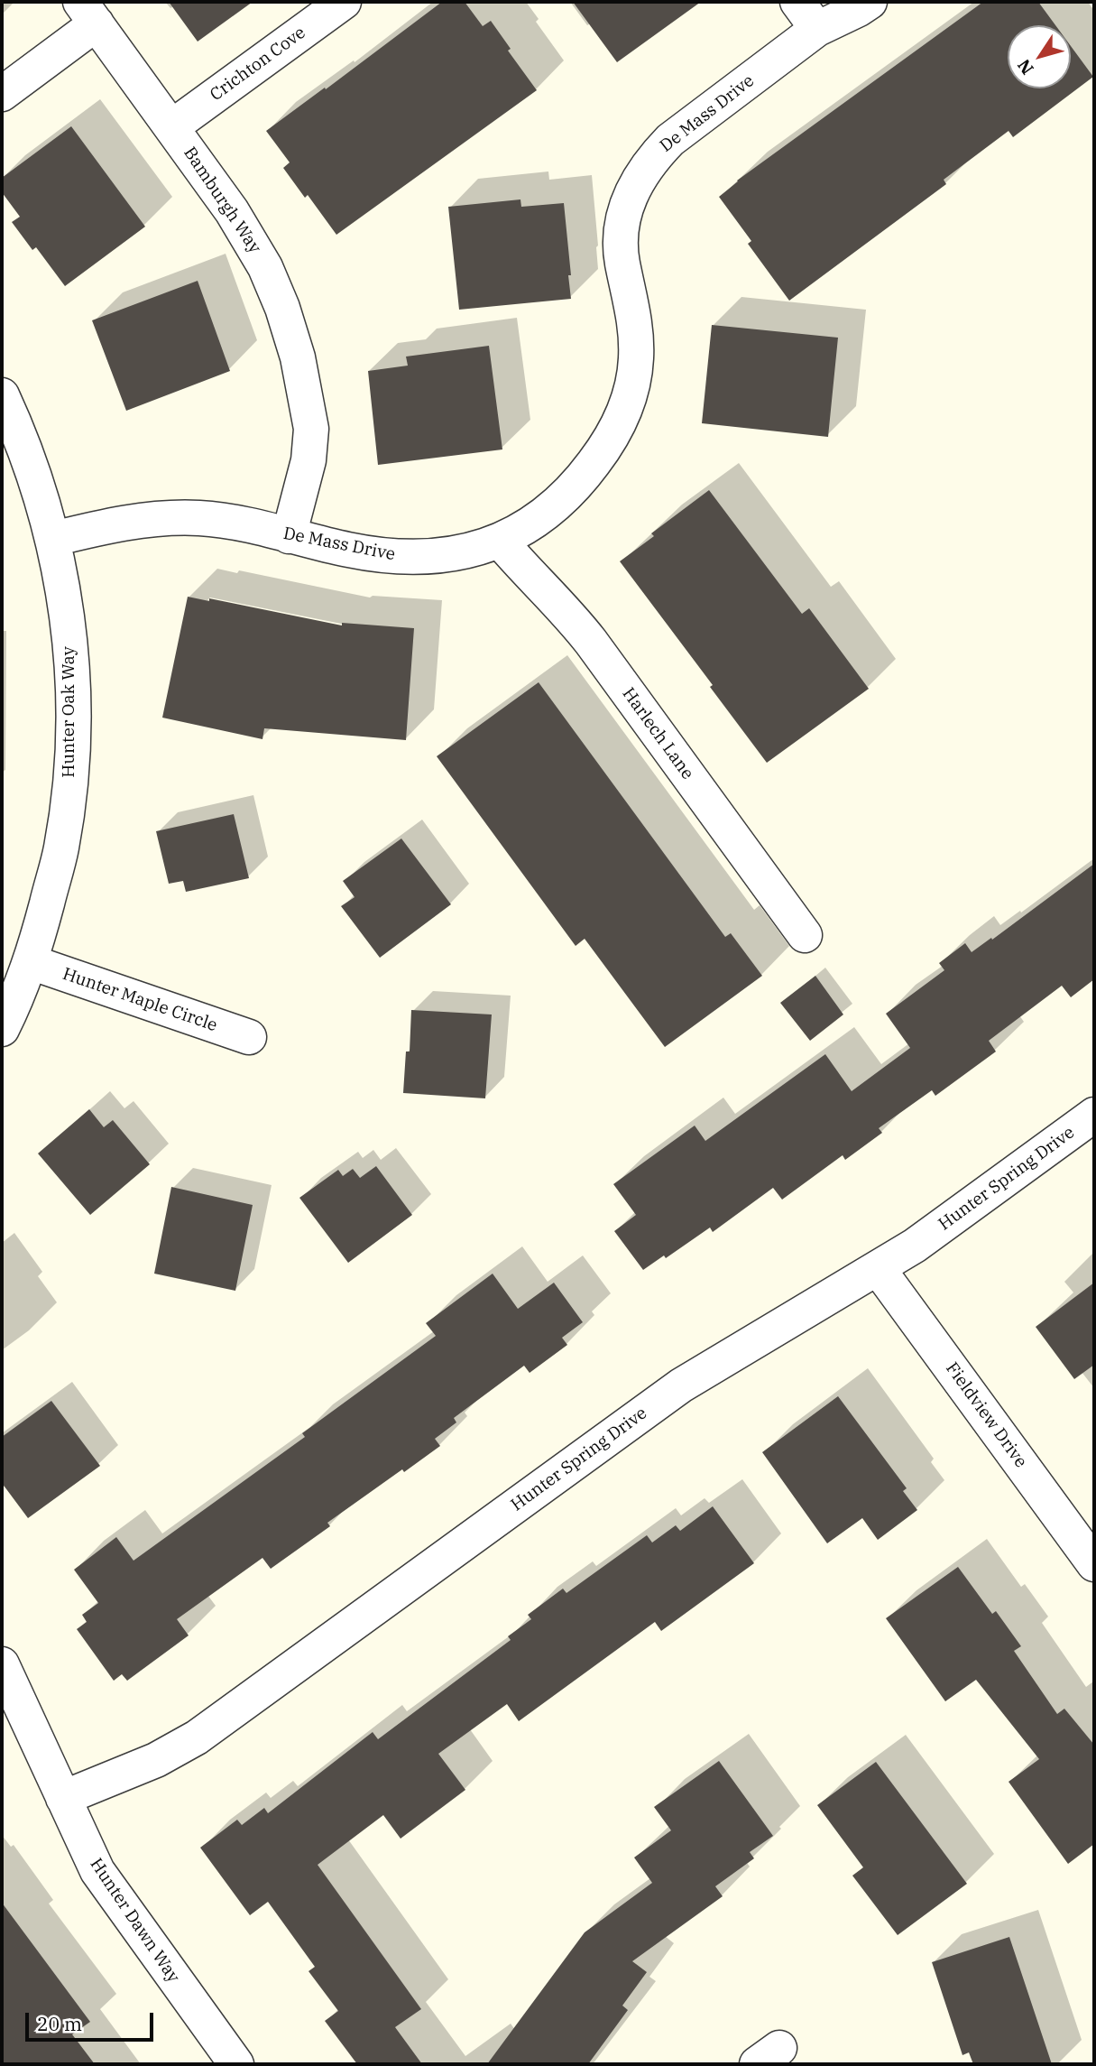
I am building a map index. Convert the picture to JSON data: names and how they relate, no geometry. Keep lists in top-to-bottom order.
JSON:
{
  "streets": {
    "street": [
      "Crichton Cove",
      "De Mass Drive",
      "Bamburgh Way",
      "Hunter Oak Way",
      "Harlech Lane",
      "Hunter Maple Circle",
      "Hunter Spring Drive",
      "Fieldview Drive",
      "Hunter Dawn Way"
    ]
  },
  "crossings": [
    ["Crichton Cove", "Bamburgh Way"],
    ["De Mass Drive", "Bamburgh Way"],
    ["De Mass Drive", "Hunter Oak Way"],
    ["De Mass Drive", "Harlech Lane"],
    ["Hunter Oak Way", "Hunter Maple Circle"],
    ["Hunter Spring Drive", "Fieldview Drive"],
    ["Hunter Spring Drive", "Hunter Dawn Way"]
  ],
  "scale_bar": "20 m",
  "north": "bottom left"
}
